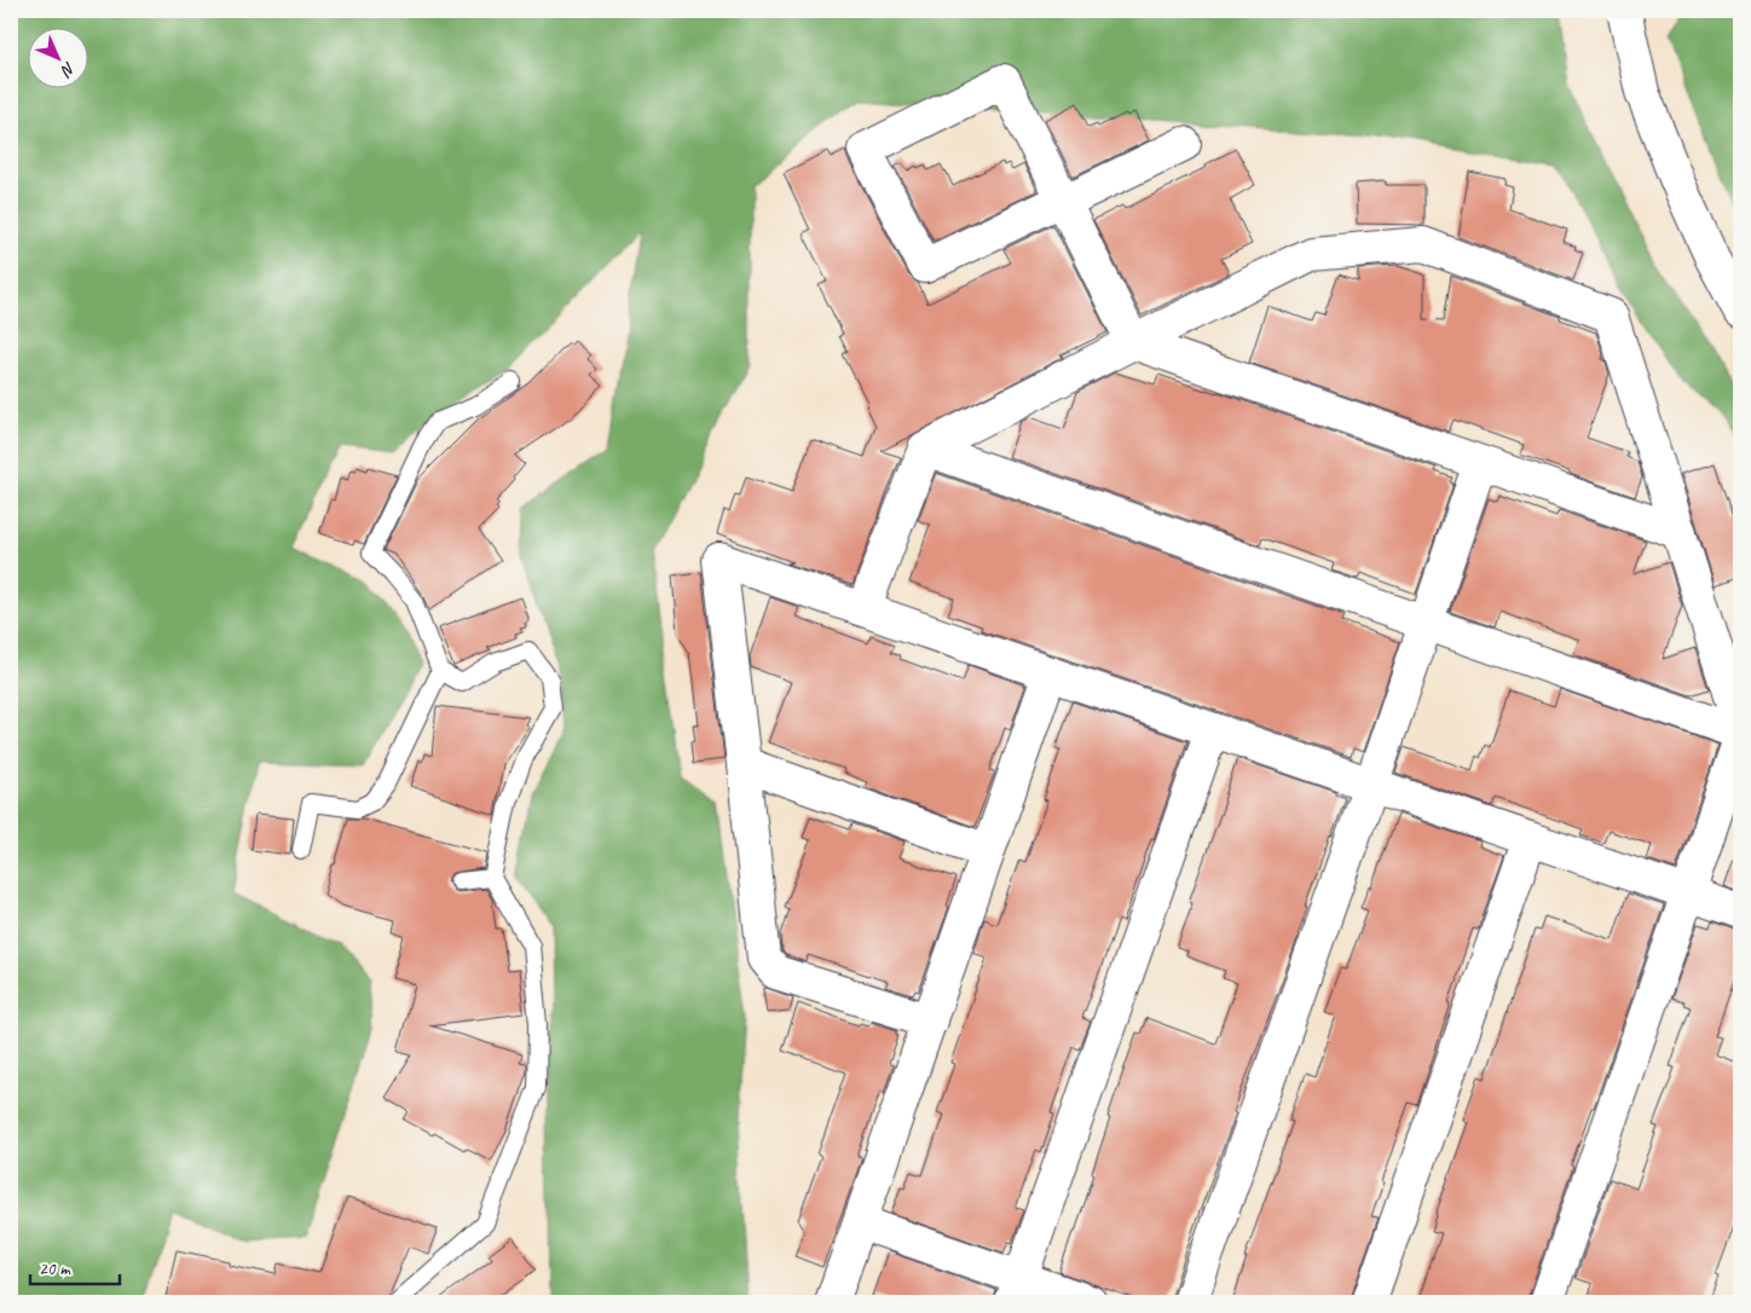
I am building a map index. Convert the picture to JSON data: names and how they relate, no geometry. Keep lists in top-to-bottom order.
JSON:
{
  "scale_bar": "20 m",
  "north": "bottom right"
}
